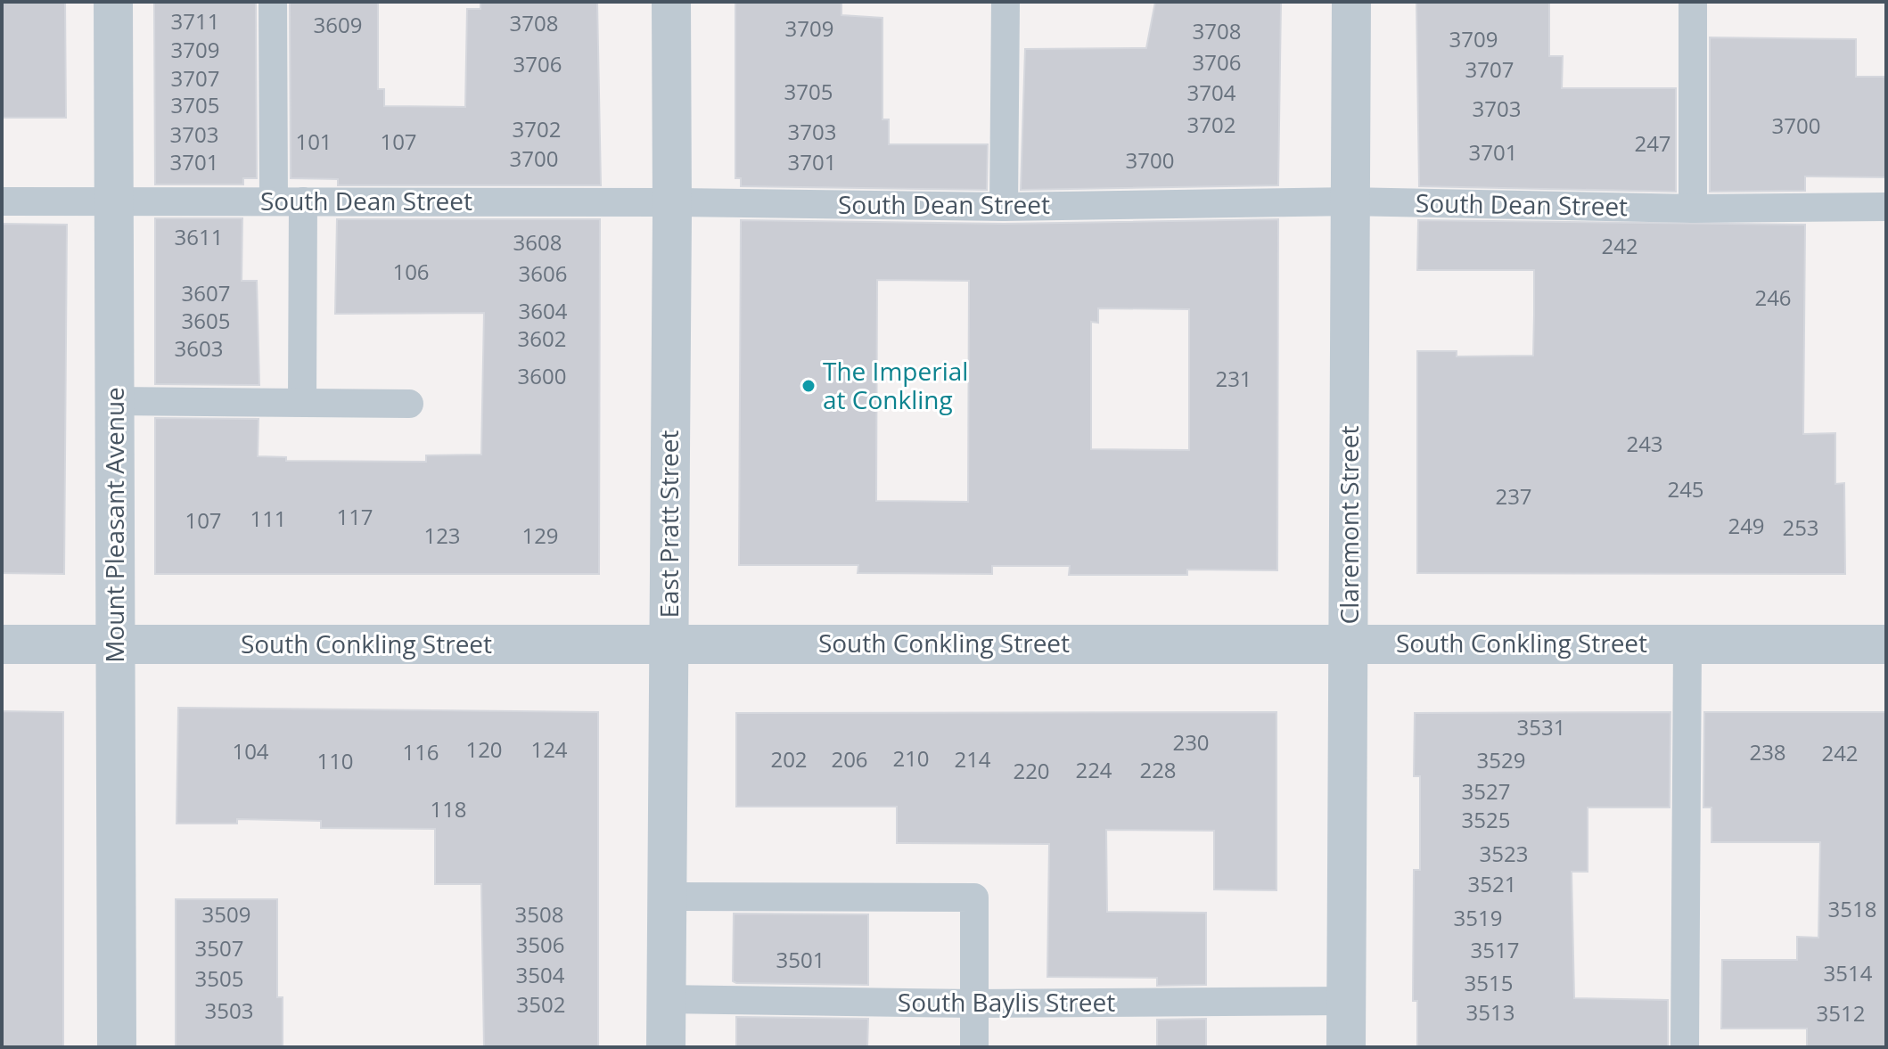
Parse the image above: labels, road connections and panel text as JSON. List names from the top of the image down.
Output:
{
  "streets": {
    "street": [
      "East Pratt Street",
      "Mount Pleasant Avenue",
      "Claremont Street",
      "South Conkling Street"
    ],
    "lane": ["South Dean Street", "South Baylis Street"]
  },
  "crossings": [
    ["South Dean Street", "East Pratt Street"],
    ["South Dean Street", "Mount Pleasant Avenue"],
    ["South Dean Street", "Claremont Street"],
    ["East Pratt Street", "South Conkling Street"],
    ["East Pratt Street", "South Baylis Street"],
    ["Mount Pleasant Avenue", "South Conkling Street"],
    ["Claremont Street", "South Conkling Street"],
    ["Claremont Street", "South Baylis Street"]
  ],
  "places": ["The Imperial at Conkling"],
  "house_numbers": [
    "3711",
    "3708",
    "3609",
    "3709",
    "3708",
    "3709",
    "3709",
    "3706",
    "3706",
    "3707",
    "3707",
    "3705",
    "3704",
    "3705",
    "3703",
    "3702",
    "3700",
    "3702",
    "3703",
    "3703",
    "101",
    "107",
    "247",
    "3701",
    "3700",
    "3700",
    "3701",
    "3701",
    "3611",
    "3608",
    "242",
    "106",
    "3606",
    "3607",
    "246",
    "3604",
    "3605",
    "3602",
    "3603",
    "3600",
    "231",
    "243",
    "245",
    "237",
    "117",
    "111",
    "107",
    "249",
    "253",
    "123",
    "129",
    "3531",
    "230",
    "120",
    "124",
    "104",
    "116",
    "238",
    "242",
    "210",
    "202",
    "206",
    "214",
    "3529",
    "110",
    "224",
    "228",
    "220",
    "3527",
    "118",
    "3525",
    "3523",
    "3521",
    "3518",
    "3509",
    "3508",
    "3519",
    "3506",
    "3507",
    "3517",
    "3501",
    "3514",
    "3504",
    "3505",
    "3515",
    "3502",
    "3503",
    "3513",
    "3512"
  ]
}
